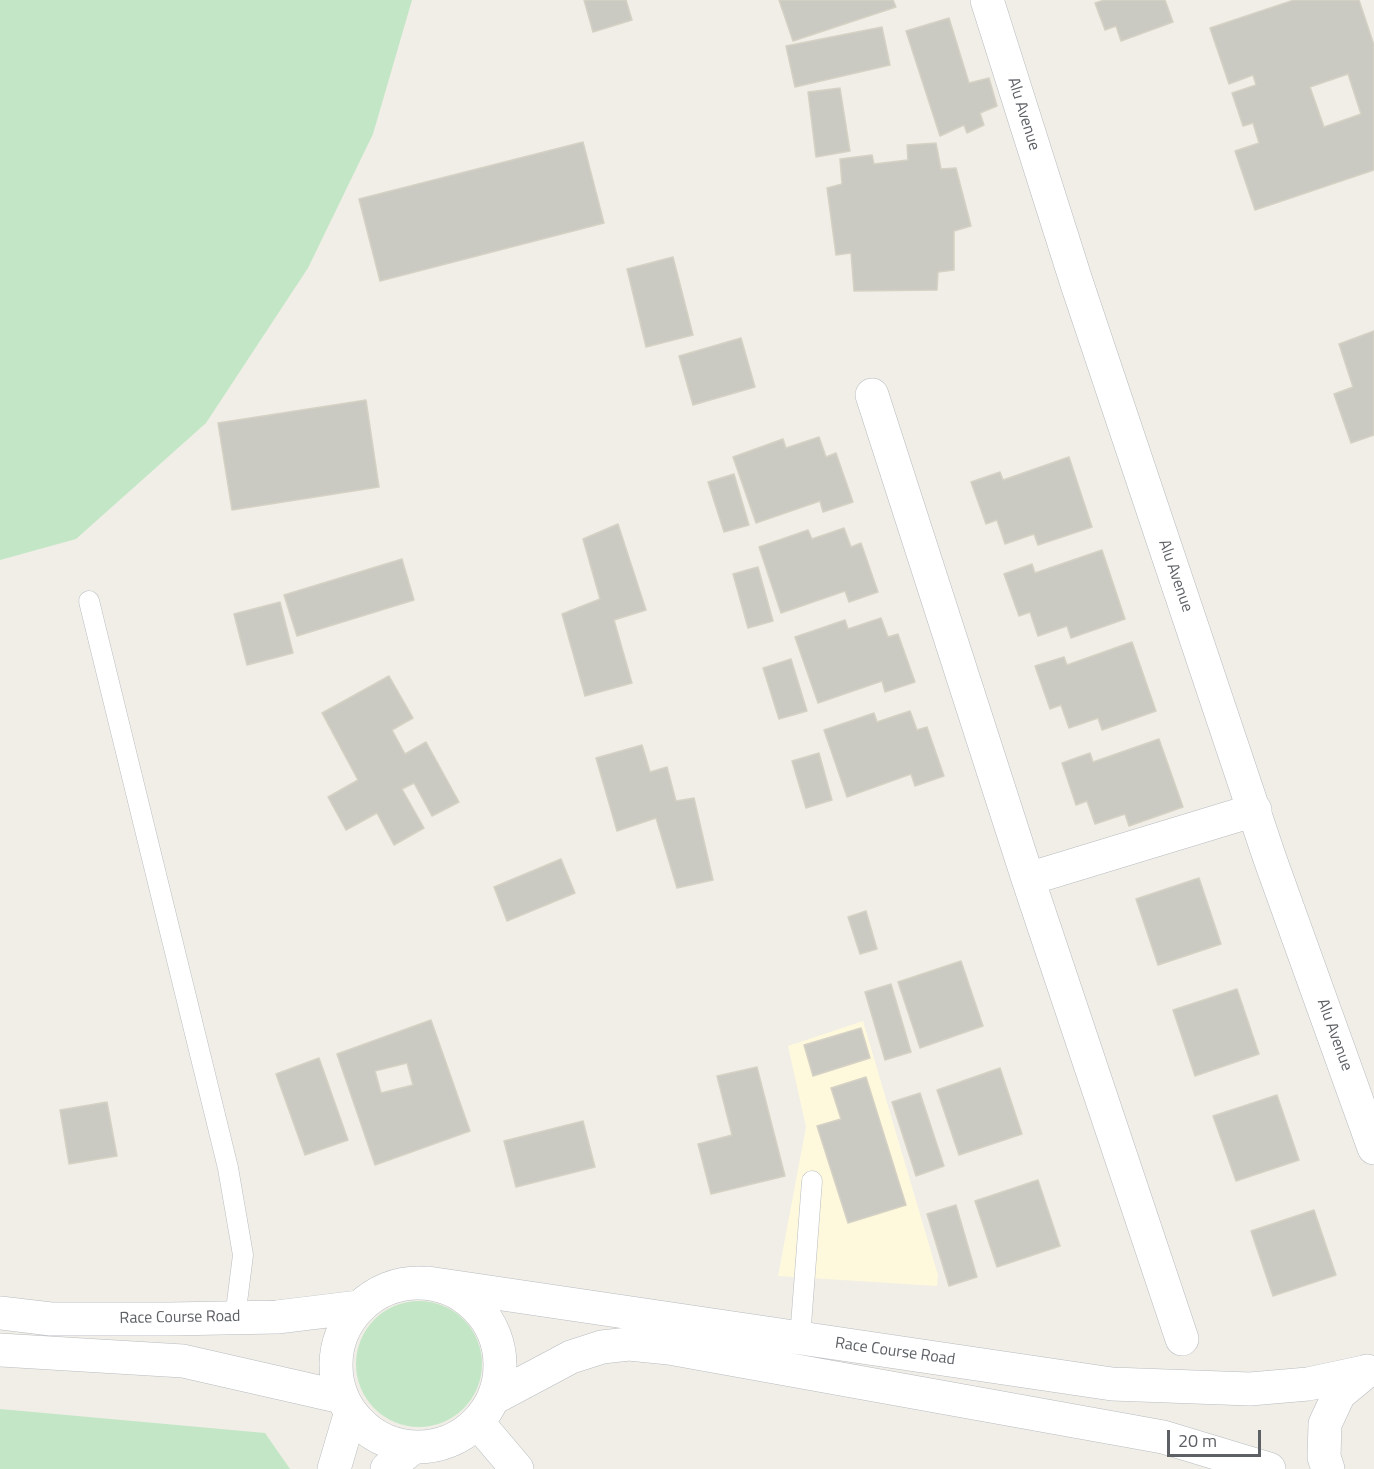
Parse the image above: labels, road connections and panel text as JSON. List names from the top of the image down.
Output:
{
  "streets": {
    "street": ["Alu Avenue", "Race Course Road"]
  },
  "scale_bar": "20 m"
}
